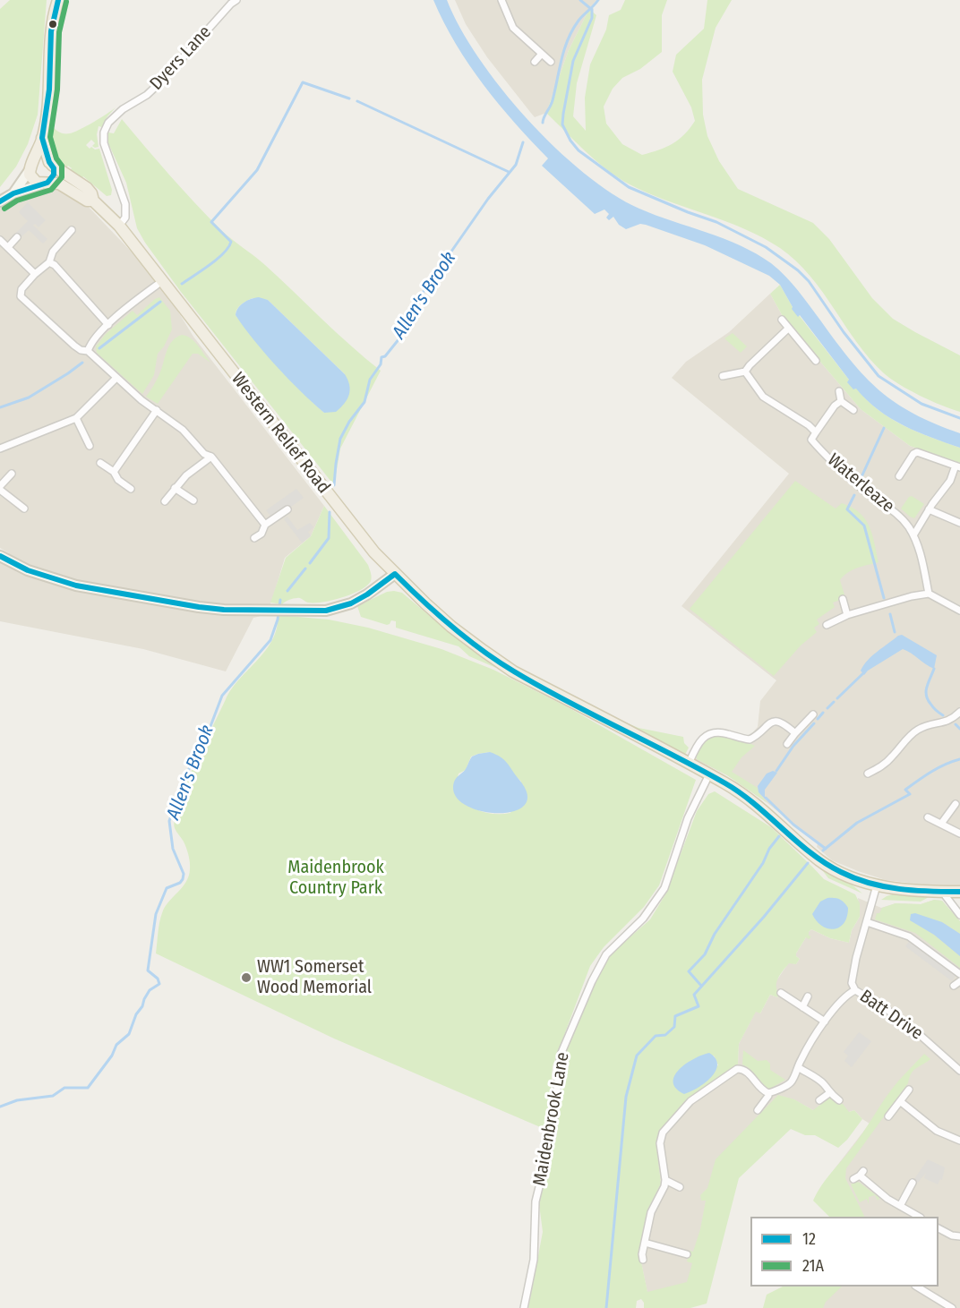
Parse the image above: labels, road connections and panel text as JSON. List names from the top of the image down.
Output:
{
  "streets": {
    "main road": ["Western Relief Road"],
    "street": [
      "Dyers Lane",
      "Waterleaze",
      "Batt Drive",
      "Maidenbrook Lane"
    ]
  },
  "crossings": [
    ["Dyers Lane", "Western Relief Road"],
    ["Western Relief Road", "Batt Drive"],
    ["Western Relief Road", "Maidenbrook Lane"]
  ],
  "water": ["Allen's Brook"],
  "parks": ["Maidenbrook Country Park"],
  "places": ["WW1 Somerset Wood Memorial"],
  "lines": ["transit line 12", "transit line 21A"],
  "legend": ["12", "21A"]
}
